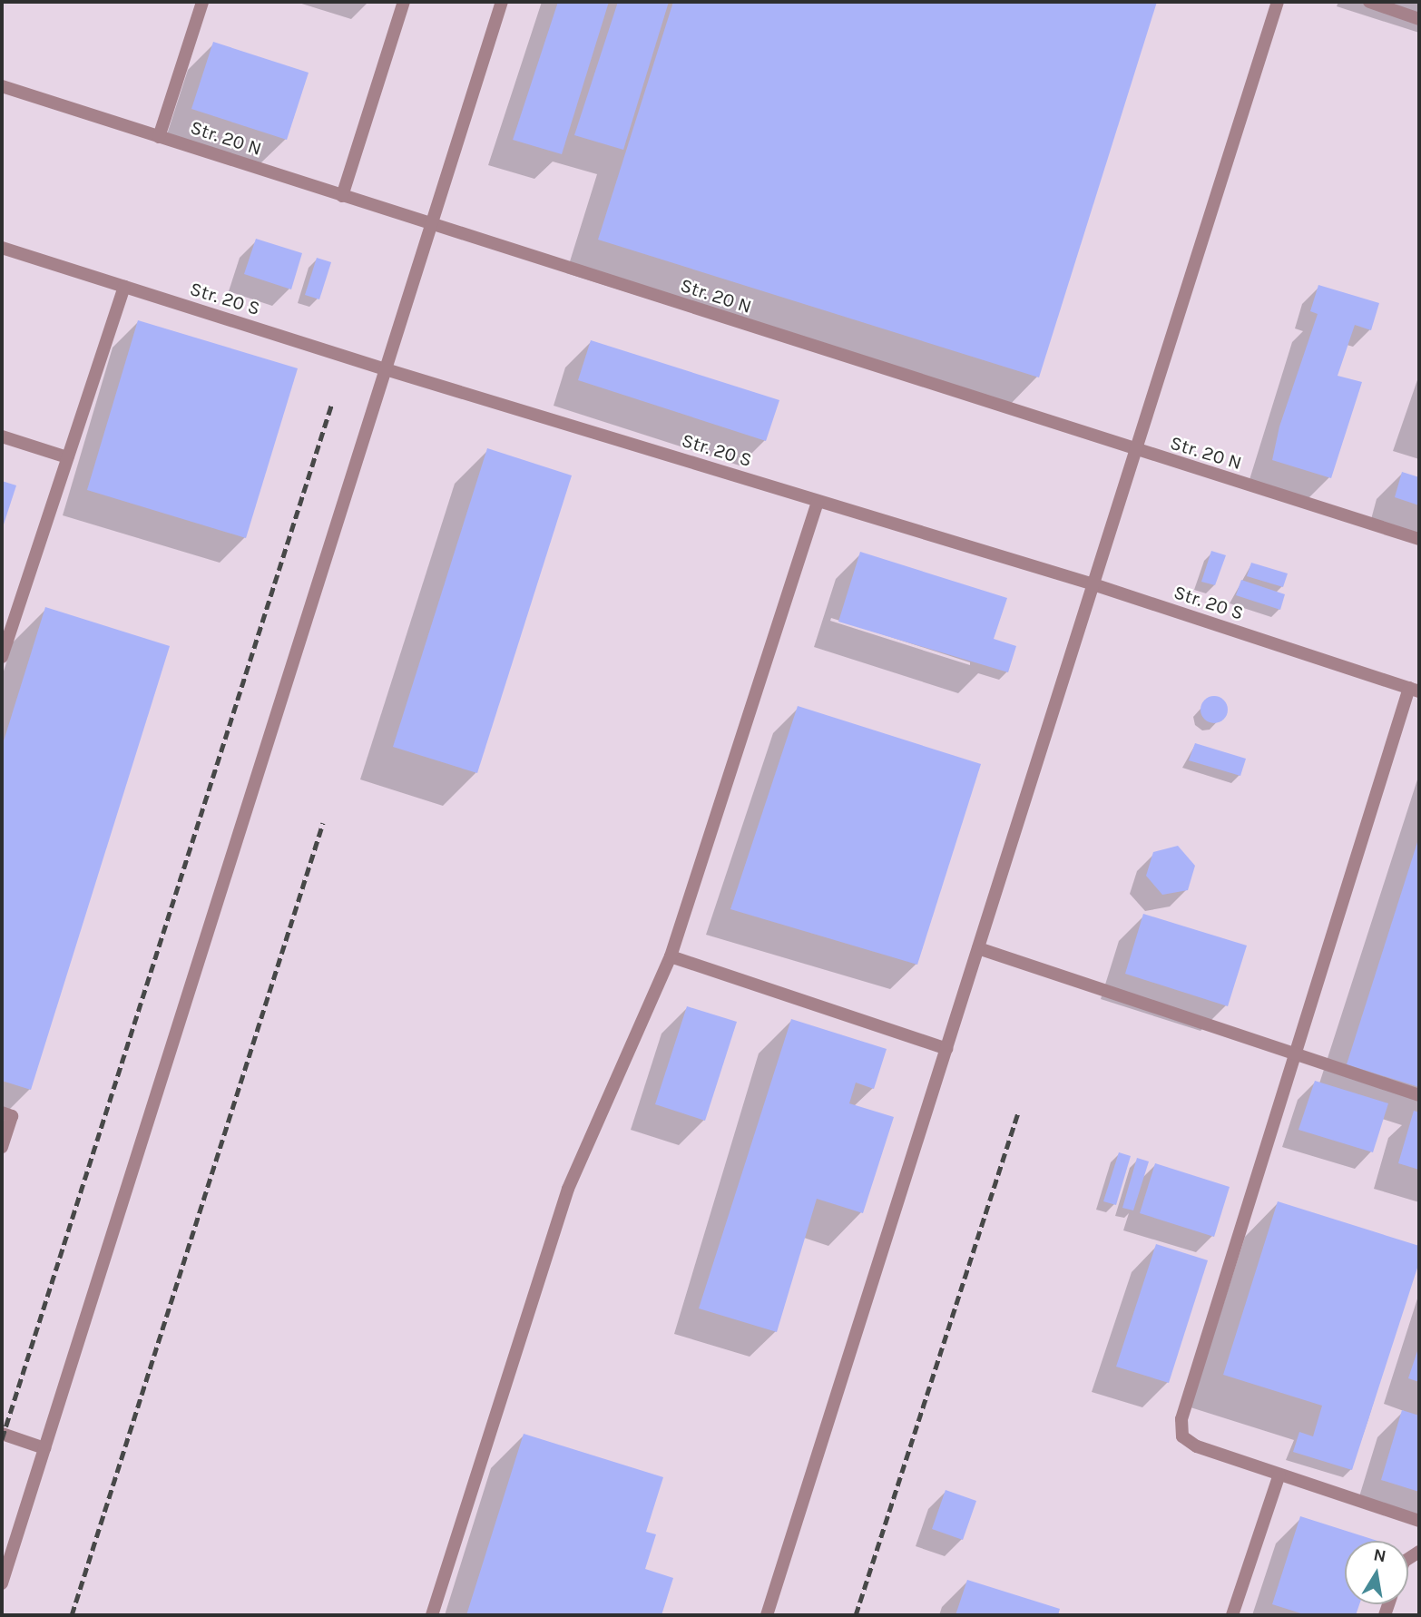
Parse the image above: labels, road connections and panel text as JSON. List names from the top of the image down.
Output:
{
  "streets": {
    "lane": ["Str. 20 N", "Str. 20 S"]
  },
  "north": "top"
}
